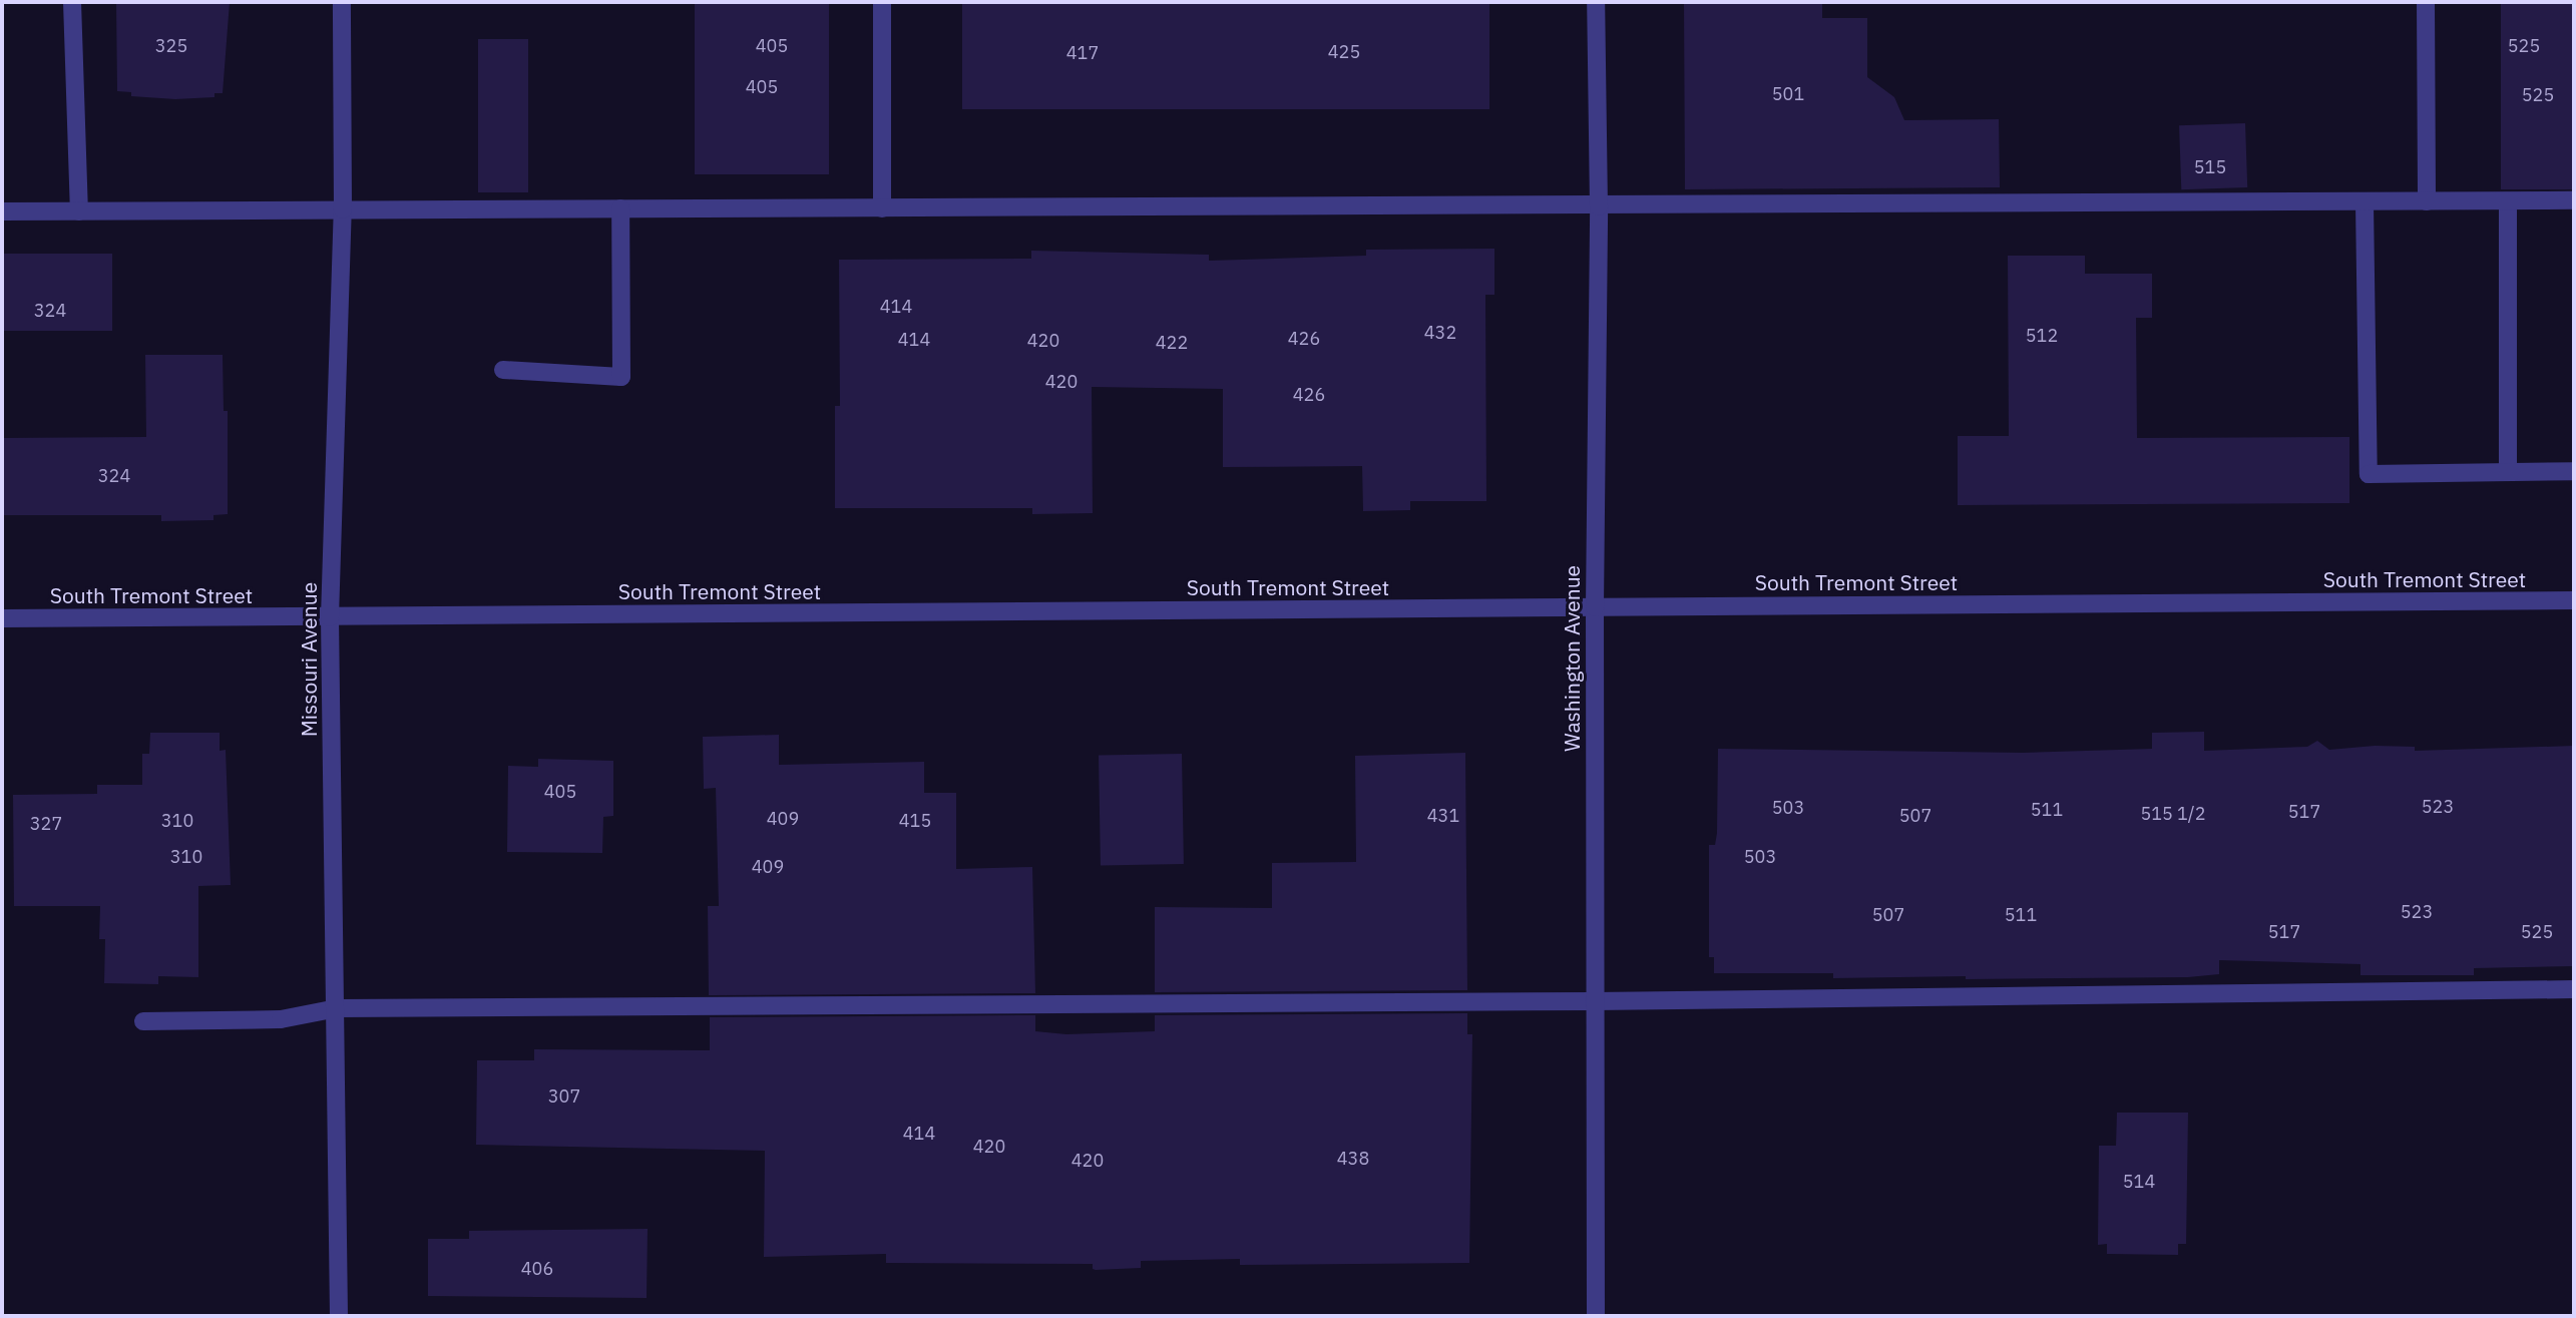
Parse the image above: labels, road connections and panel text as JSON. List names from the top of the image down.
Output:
{
  "streets": {
    "street": ["South Tremont Street", "Washington Avenue", "Missouri Avenue"]
  },
  "crossings": [
    ["South Tremont Street", "Washington Avenue"],
    ["South Tremont Street", "Missouri Avenue"]
  ],
  "house_numbers": [
    "325",
    "405",
    "525",
    "425",
    "417",
    "405",
    "501",
    "525",
    "515",
    "414",
    "324",
    "432",
    "512",
    "426",
    "414",
    "420",
    "422",
    "420",
    "426",
    "324",
    "405",
    "523",
    "503",
    "511",
    "517",
    "515 1/2",
    "431",
    "507",
    "409",
    "310",
    "415",
    "327",
    "310",
    "503",
    "409",
    "523",
    "507",
    "511",
    "517",
    "525",
    "307",
    "414",
    "420",
    "438",
    "420",
    "514",
    "406"
  ]
}
